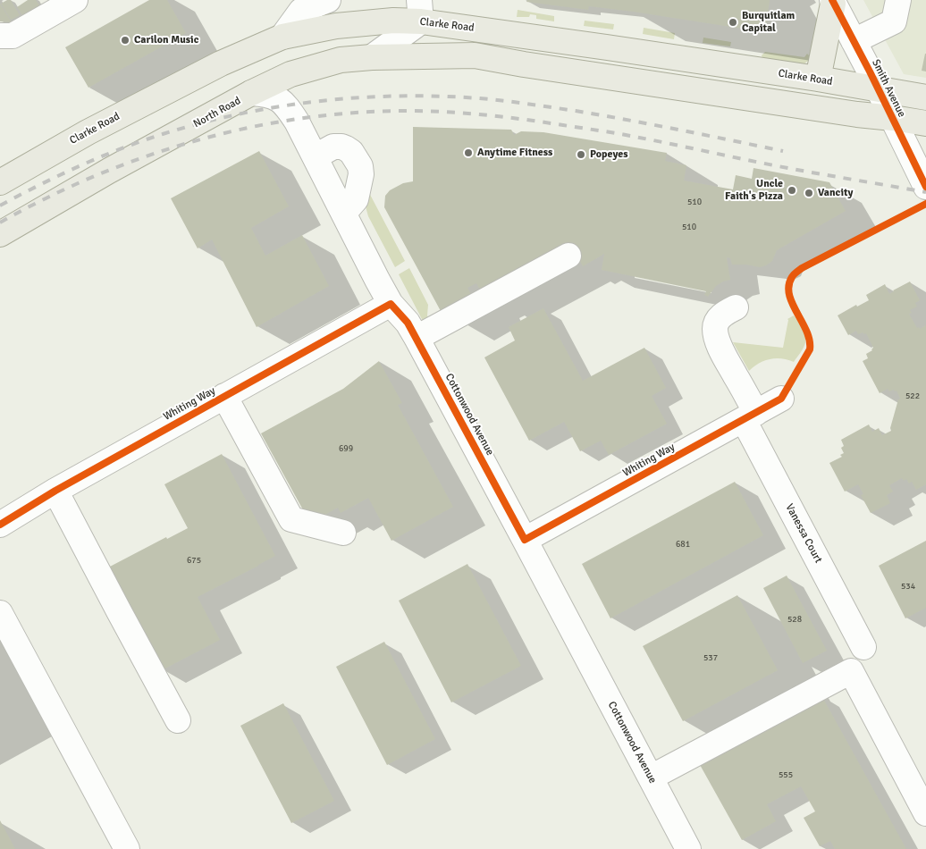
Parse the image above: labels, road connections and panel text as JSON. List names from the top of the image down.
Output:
{
  "streets": {
    "main road": ["Clarke Road", "North Road"],
    "street": [
      "Smith Avenue",
      "Whiting Way",
      "Cottonwood Avenue",
      "Vanessa Court"
    ]
  },
  "crossings": [
    ["Clarke Road", "Smith Avenue"],
    ["North Road", "Cottonwood Avenue"],
    ["Whiting Way", "Cottonwood Avenue"],
    ["Whiting Way", "Vanessa Court"]
  ],
  "places": [
    "Burquitlam Capital",
    "Carilon Music",
    "Anytime Fitness",
    "Popeyes",
    "Uncle Faith's Pizza",
    "Vancity"
  ],
  "house_numbers": [
    "510",
    "510",
    "522",
    "699",
    "681",
    "675",
    "534",
    "528",
    "537",
    "555"
  ]
}
